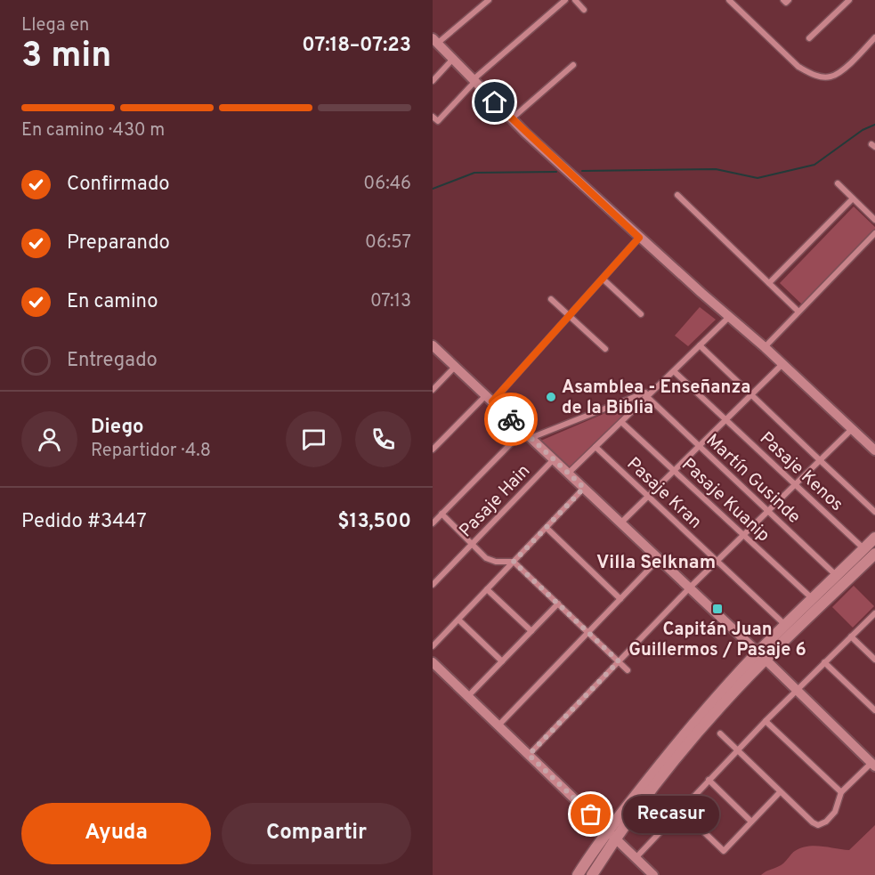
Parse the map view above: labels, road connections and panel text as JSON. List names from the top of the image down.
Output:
{
  "streets": {
    "street": [
      "Pasaje Kenos",
      "Martín Gusinde",
      "Pasaje Kran",
      "Pasaje Kuanip",
      "Pasaje Hain"
    ]
  },
  "districts": ["Villa Selknam"],
  "places": {
    "other": ["Asamblea - Enseñanza de la Biblia", "Recasur"],
    "transit": ["Capitán Juan Guillermos / Pasaje 6"]
  },
  "page": {
    "heading": ["3 min", "Llega en", "07:18–07:23"],
    "panel": [
      "Diego",
      "Repartidor · 4.8",
      "Pedido #3447",
      "$13,500"
    ],
    "bar": "En camino · 430 m",
    "list": [
      ["Confirmado", "06:46"],
      ["Preparando", "06:57"],
      ["En camino", "07:13"],
      "Entregado"
    ],
    "buttons": ["Ayuda", "Compartir"],
    "bubble": "Recasur"
  }
}
